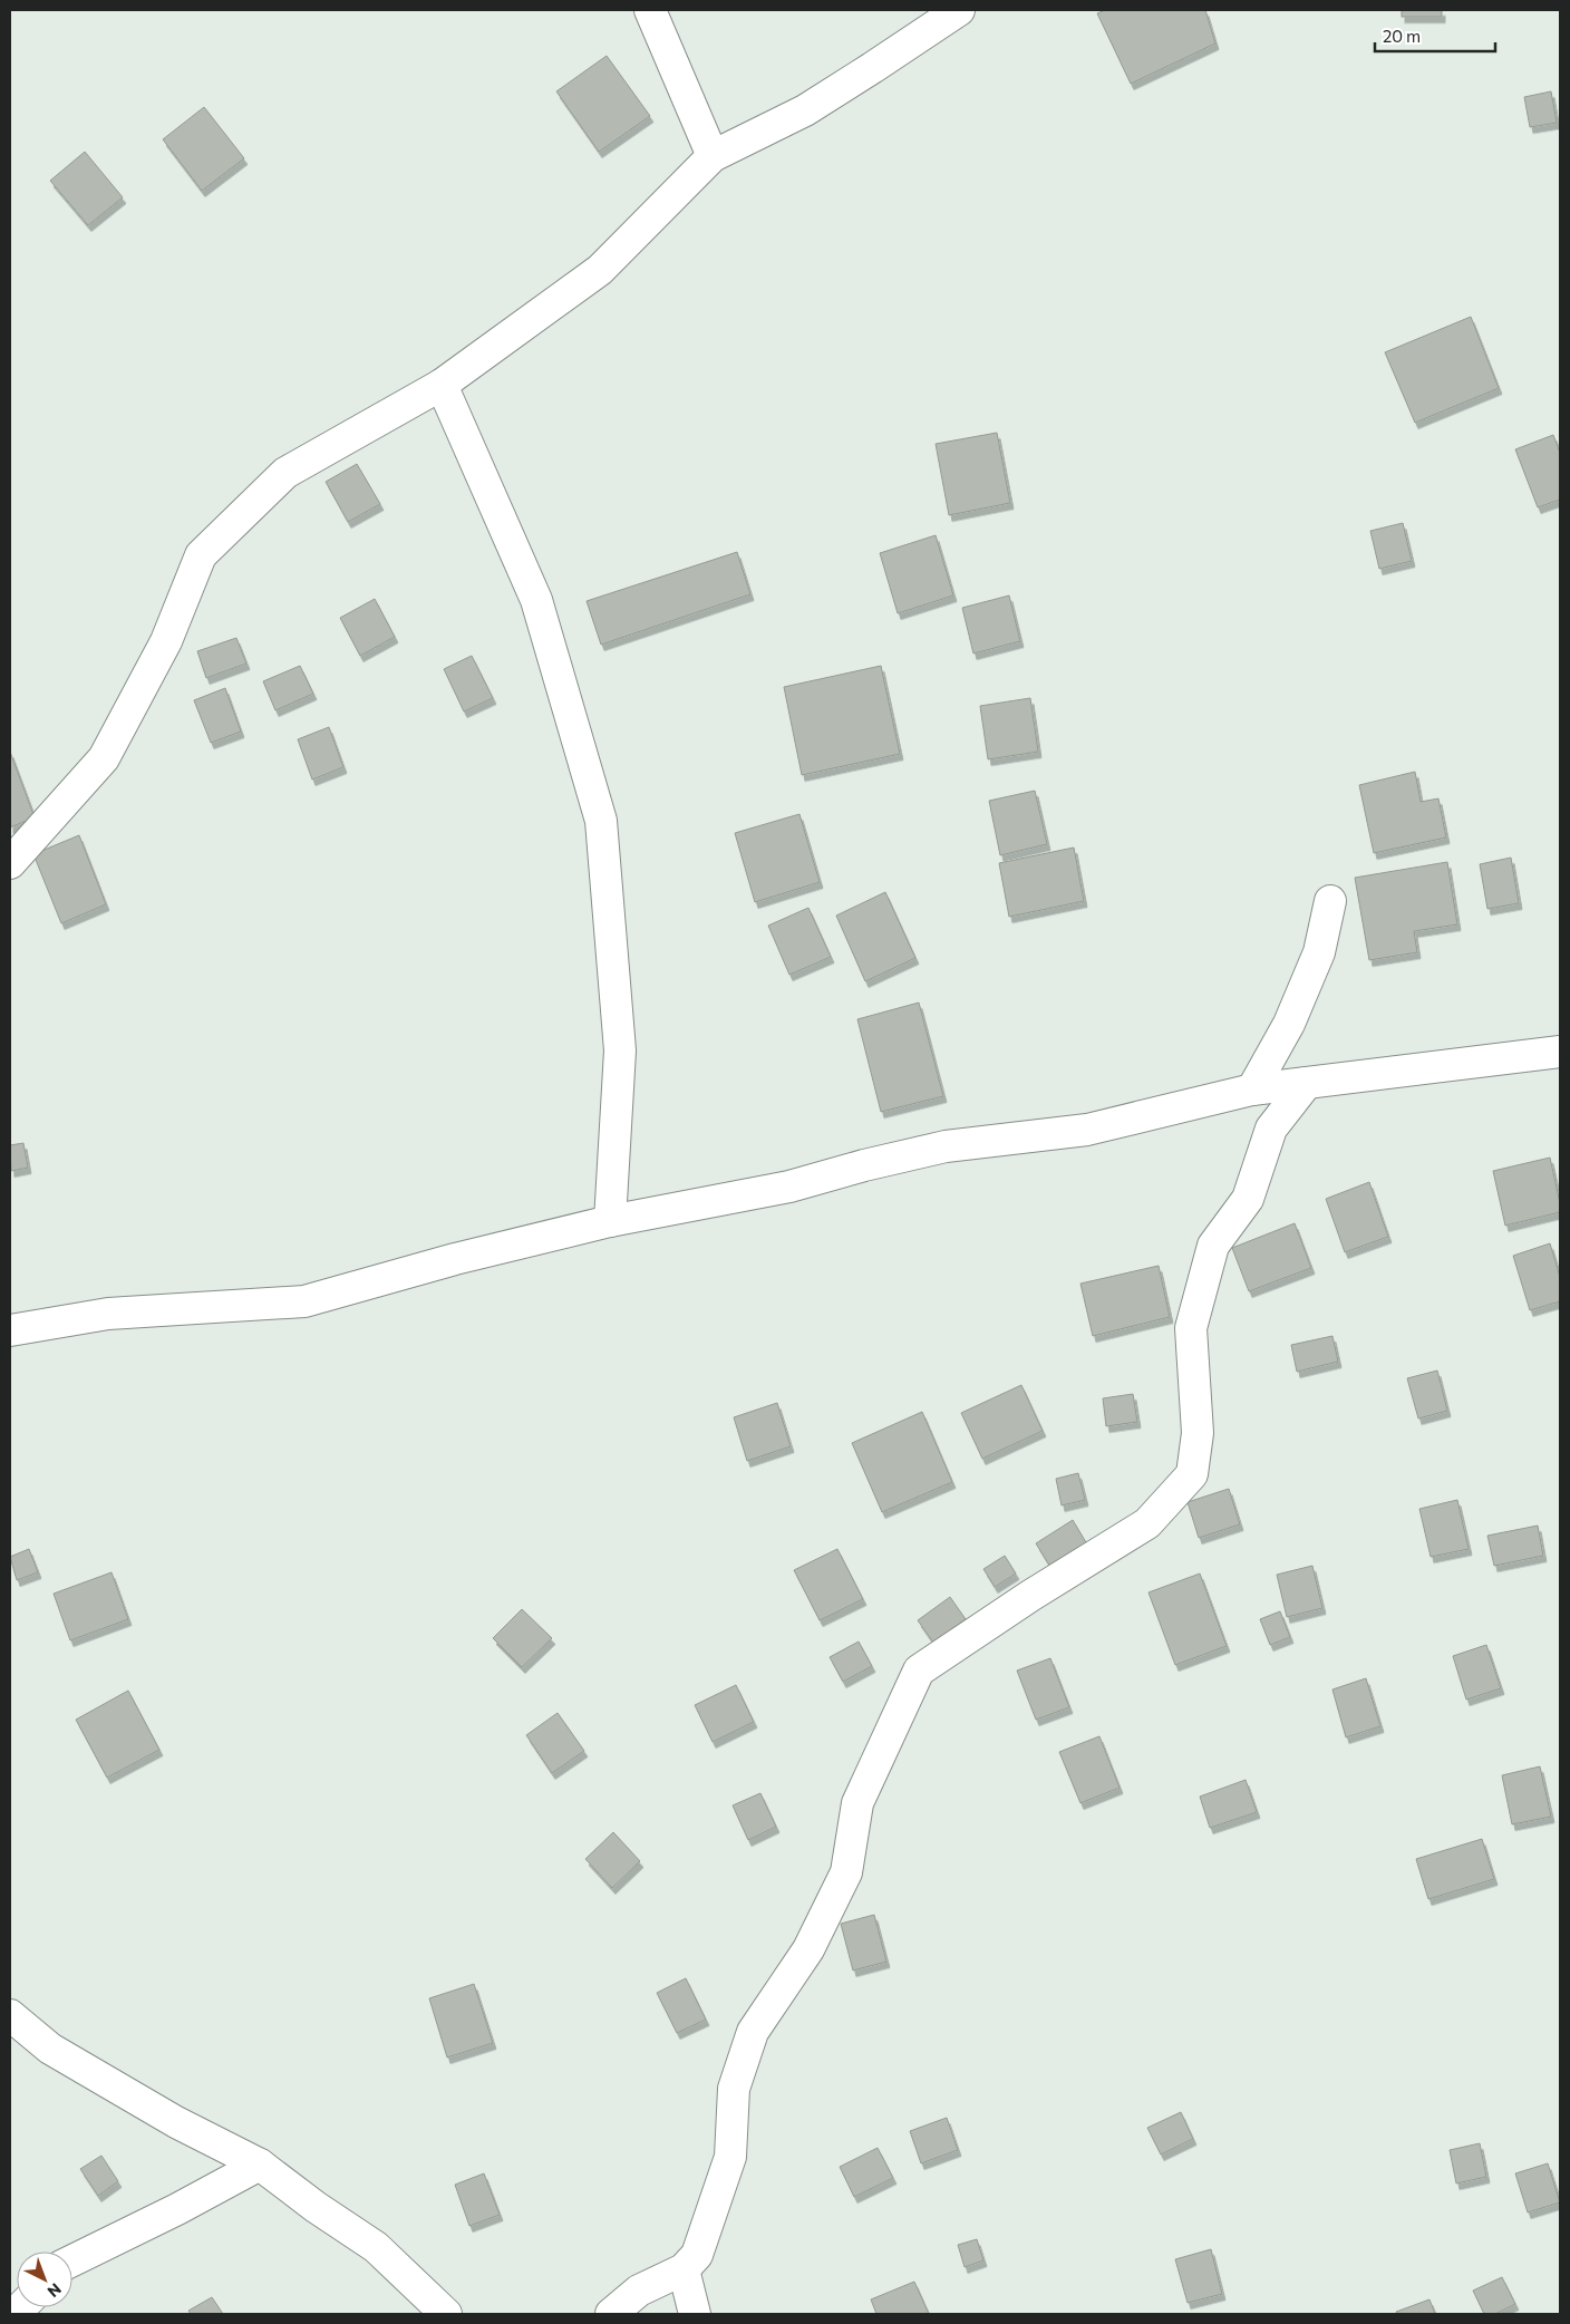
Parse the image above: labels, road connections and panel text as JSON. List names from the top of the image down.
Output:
{
  "scale_bar": "20 m",
  "north": "bottom right"
}
